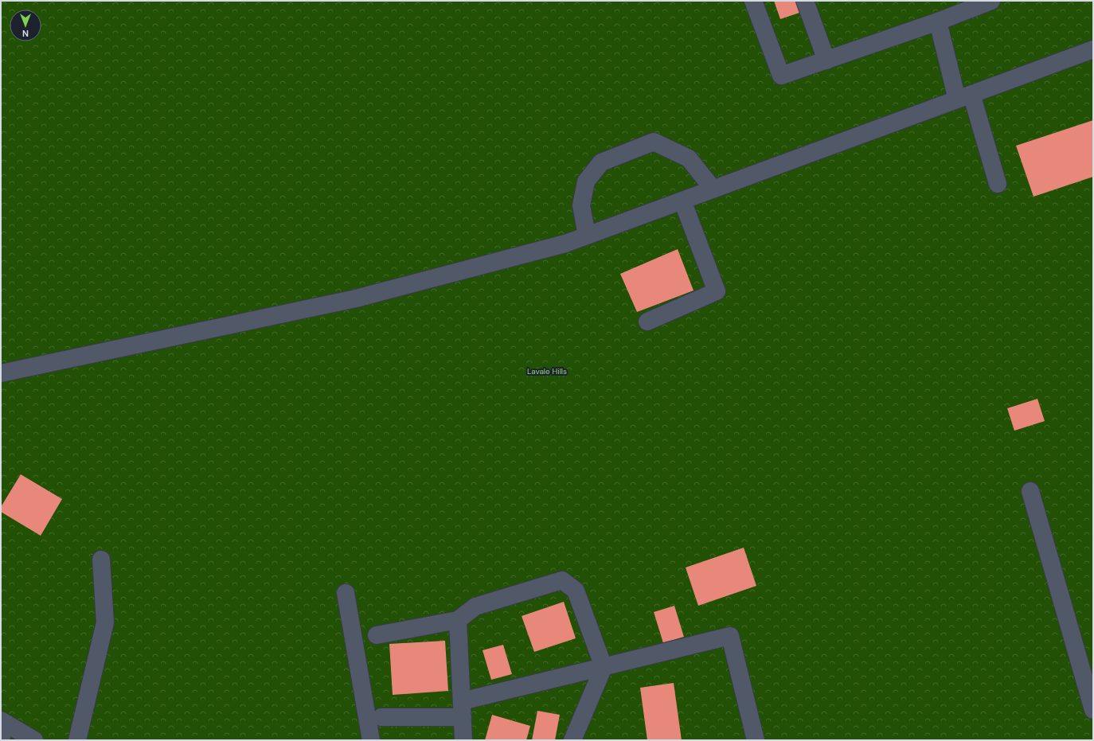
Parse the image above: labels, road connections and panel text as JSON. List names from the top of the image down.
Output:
{
  "parks": ["Lavale Hills"],
  "north": "bottom"
}
